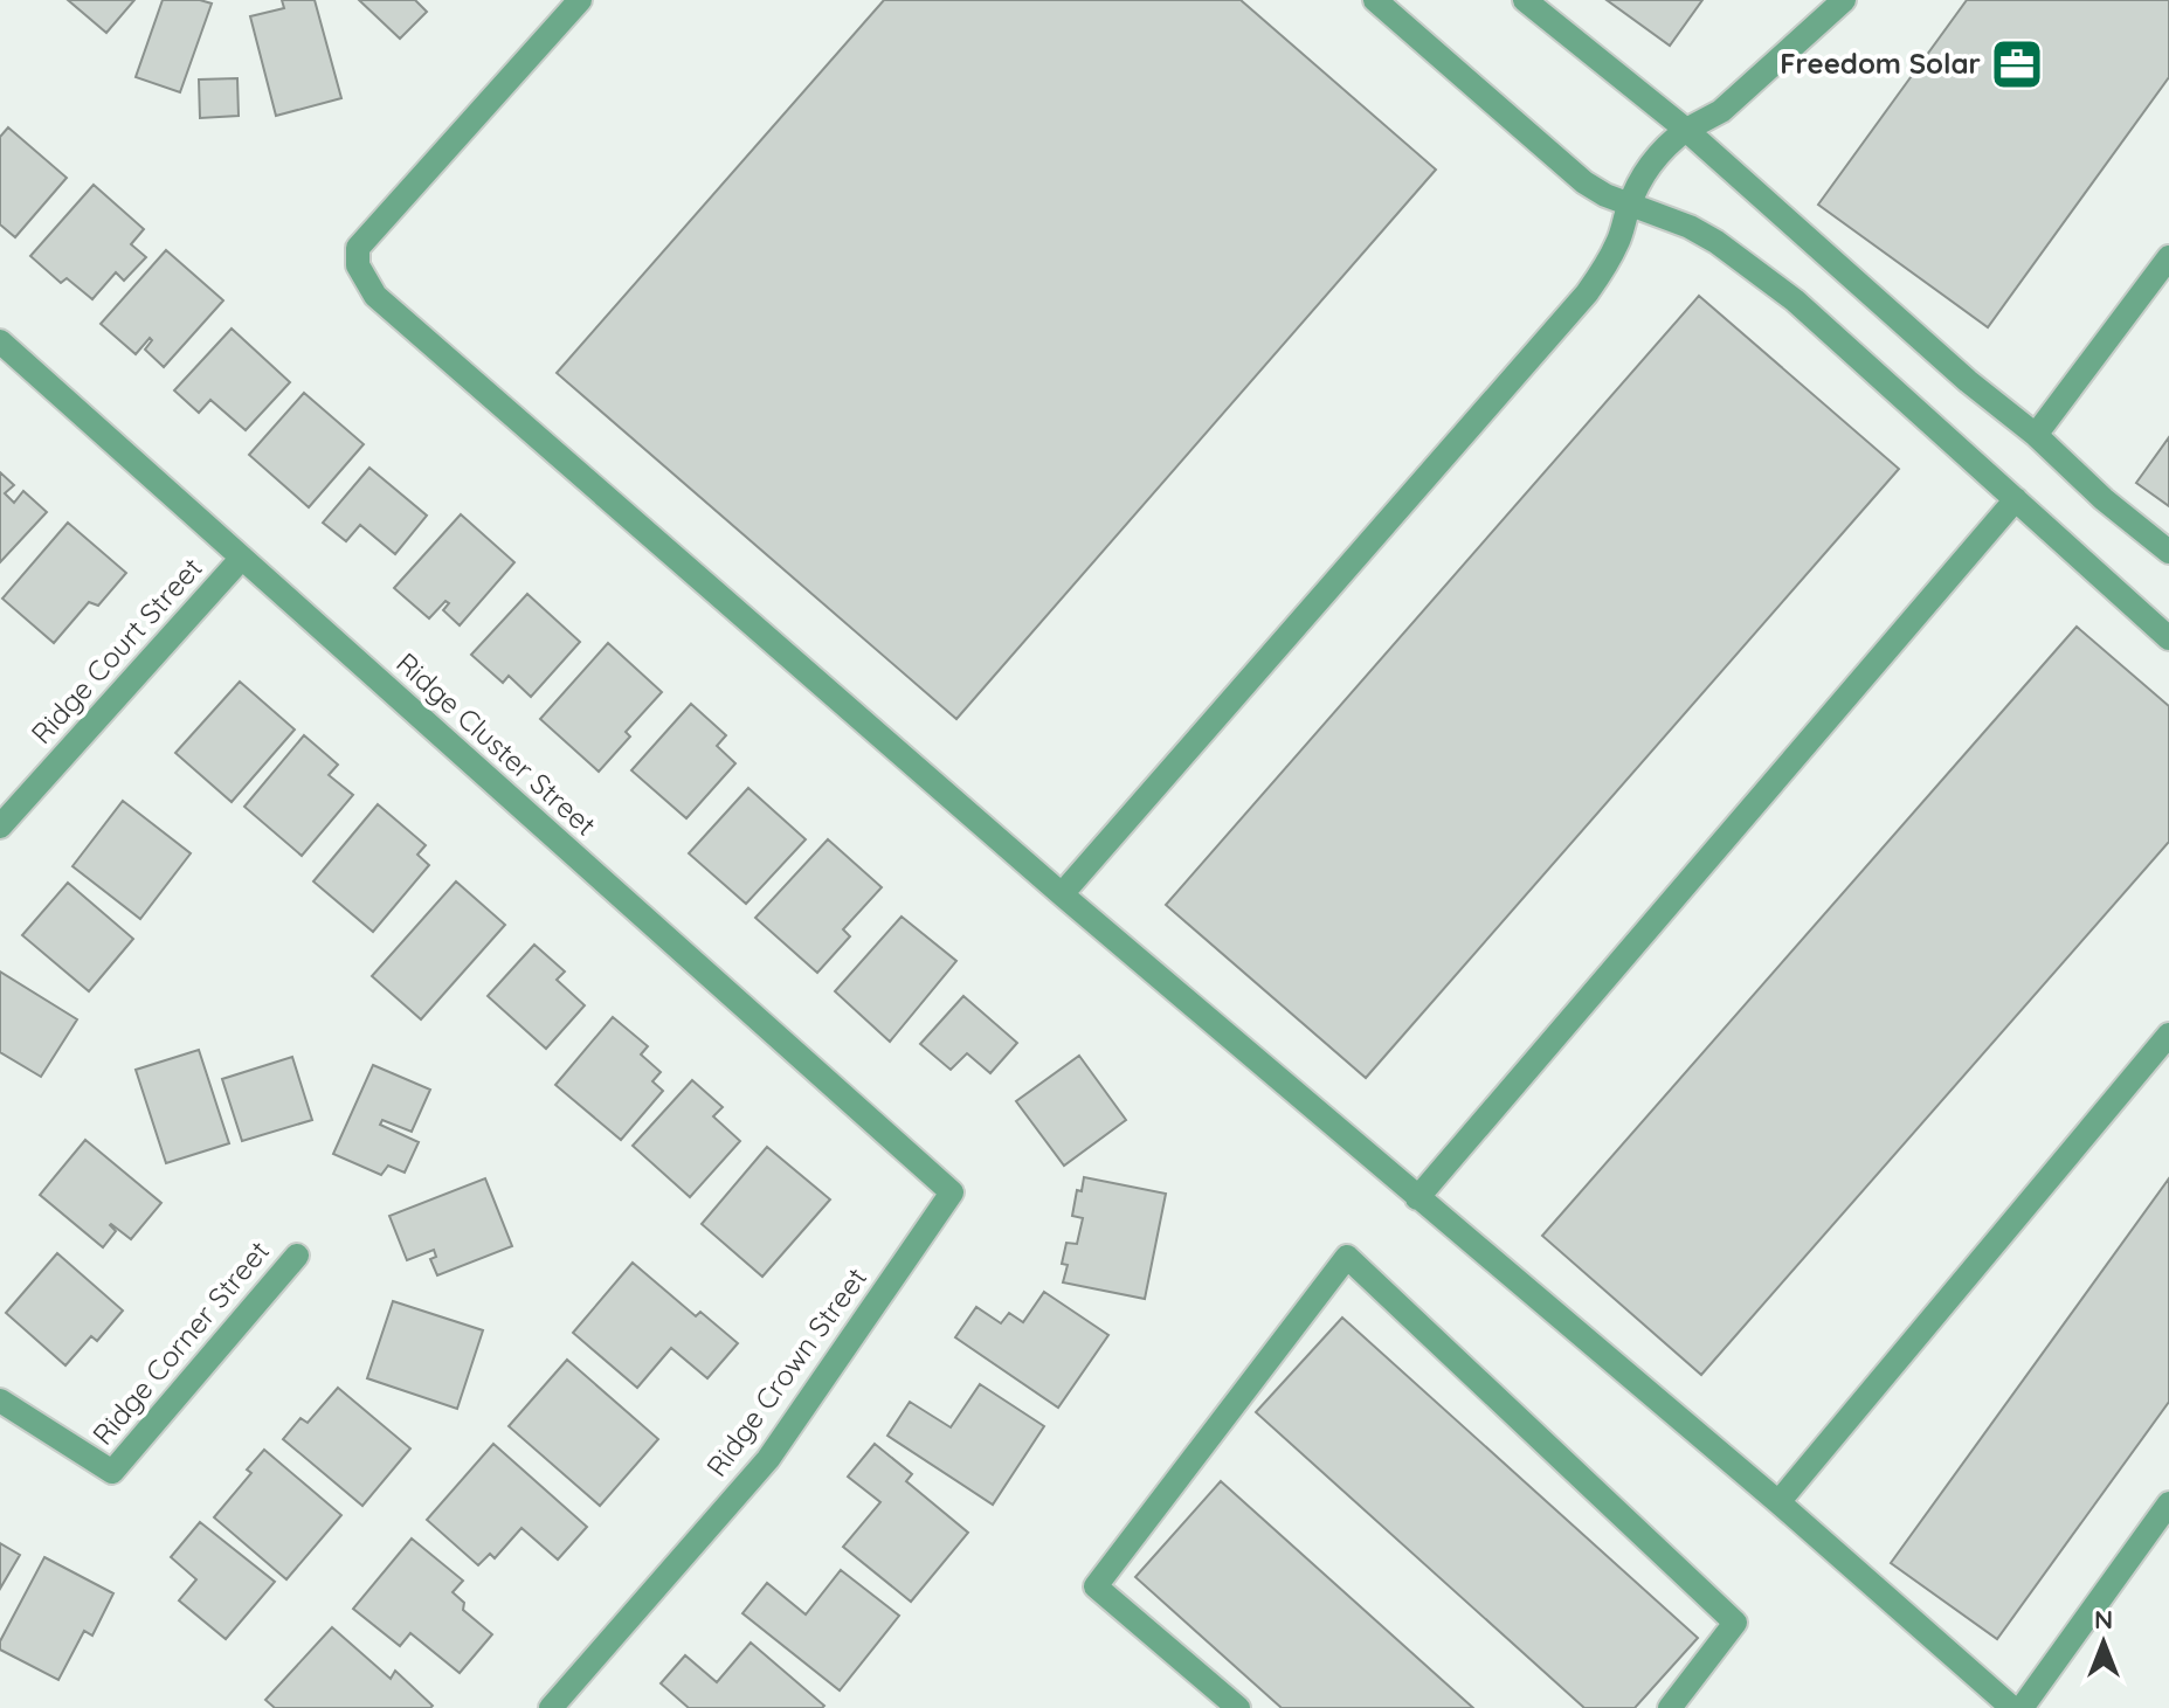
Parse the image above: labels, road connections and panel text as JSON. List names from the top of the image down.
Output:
{
  "streets": {
    "street": [
      "Ridge Court Street",
      "Ridge Cluster Street",
      "Ridge Corner Street",
      "Ridge Crown Street"
    ]
  },
  "crossings": [
    ["Ridge Court Street", "Ridge Cluster Street"],
    ["Ridge Cluster Street", "Ridge Crown Street"]
  ],
  "places": {
    "office": ["Freedom Solar"]
  },
  "north": "top"
}
